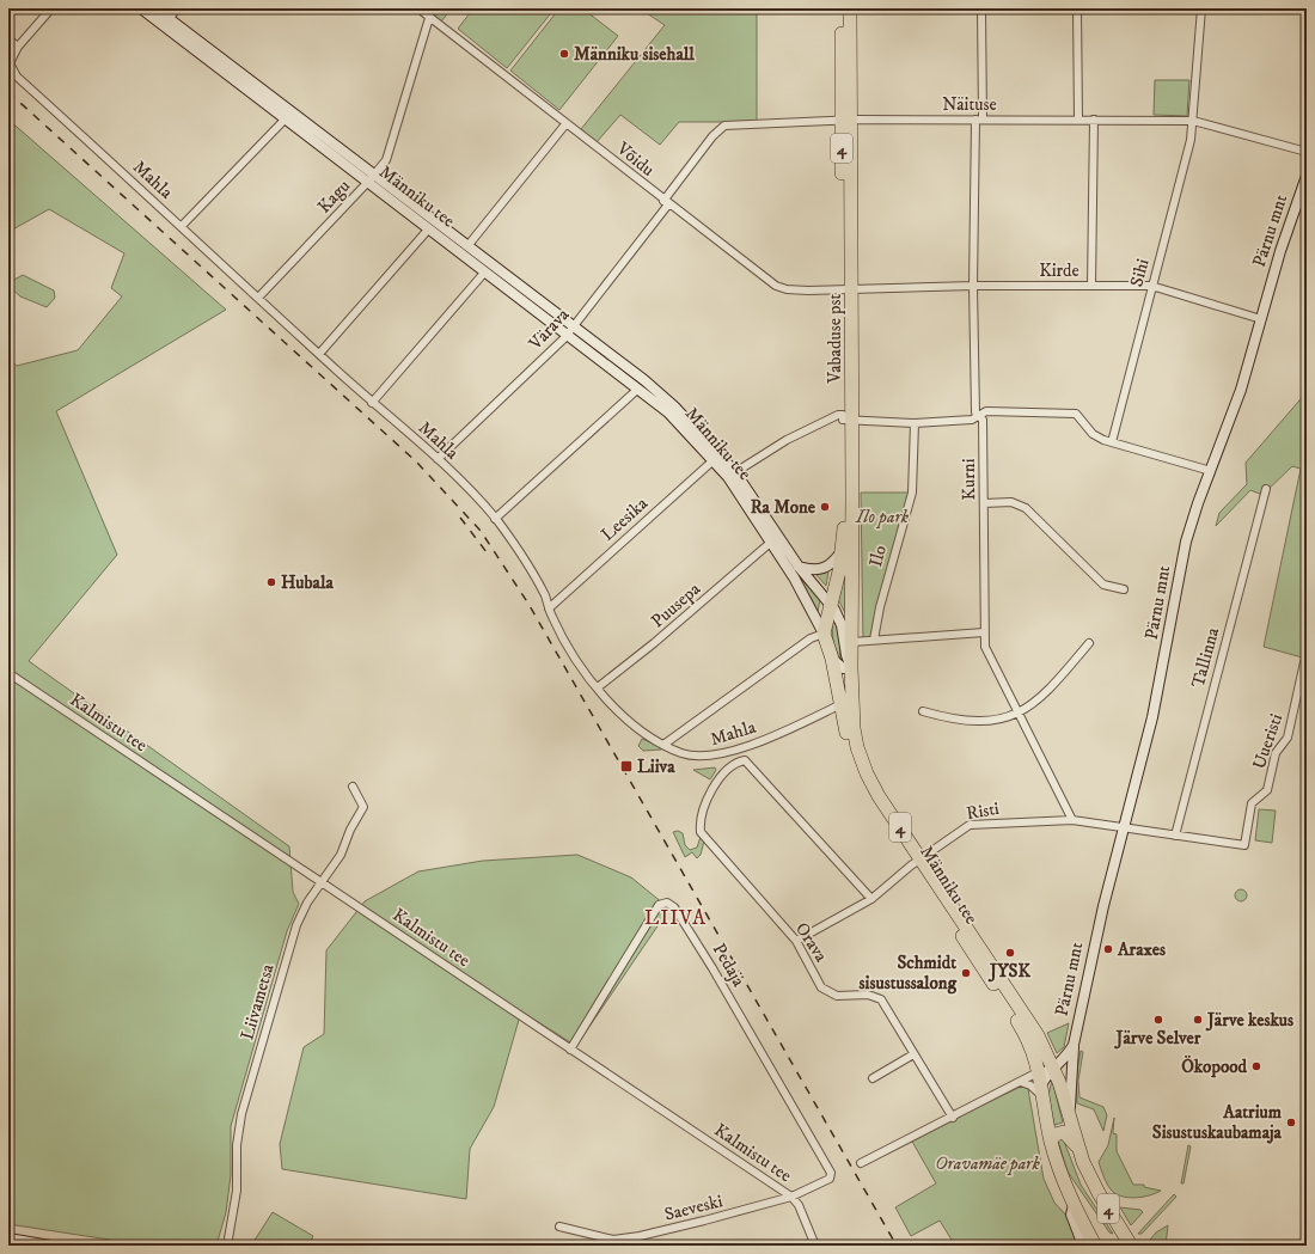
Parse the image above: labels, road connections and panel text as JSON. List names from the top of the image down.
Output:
{
  "streets": {
    "highway": [
      "4",
      "Männiku tee",
      "Pärnu mnt",
      "Vabaduse pst"
    ],
    "street": [
      "Näituse",
      "Võidu",
      "Mahla",
      "Kagu",
      "Kirde",
      "Sihi",
      "Värava",
      "Kurni",
      "Leesika",
      "Ilo",
      "Puusepa",
      "Tallinna",
      "Kalmistu tee",
      "Uueristi",
      "Risti",
      "Orava",
      "Pedaja",
      "Liivametsa",
      "Saeveski"
    ]
  },
  "crossings": [
    ["Näituse", "Võidu"],
    ["Näituse", "Sihi"],
    ["Näituse", "Värava"],
    ["Näituse", "Vabaduse pst"],
    ["Näituse", "Kurni"],
    ["4", "Männiku tee"],
    ["4", "Pärnu mnt"],
    ["Võidu", "Kagu"],
    ["Võidu", "Kirde"],
    ["Võidu", "Värava"],
    ["Võidu", "Vabaduse pst"],
    ["Mahla", "Kagu"],
    ["Mahla", "Männiku tee"],
    ["Mahla", "Värava"],
    ["Mahla", "Leesika"],
    ["Mahla", "Puusepa"],
    ["Kagu", "Männiku tee"],
    ["Männiku tee", "Pärnu mnt"],
    ["Männiku tee", "Värava"],
    ["Männiku tee", "Vabaduse pst"],
    ["Männiku tee", "Leesika"],
    ["Männiku tee", "Puusepa"],
    ["Männiku tee", "Risti"],
    ["Pärnu mnt", "Kirde"],
    ["Pärnu mnt", "Uueristi"],
    ["Pärnu mnt", "Risti"],
    ["Kirde", "Sihi"],
    ["Kirde", "Vabaduse pst"],
    ["Kirde", "Kurni"],
    ["Kurni", "Risti"],
    ["Tallinna", "Uueristi"],
    ["Kalmistu tee", "Pedaja"],
    ["Kalmistu tee", "Liivametsa"],
    ["Kalmistu tee", "Saeveski"],
    ["Uueristi", "Risti"],
    ["Risti", "Orava"],
    ["Pedaja", "Saeveski"]
  ],
  "districts": ["LIIVA"],
  "parks": ["Ilo park", "Oravamäe park"],
  "places": {
    "other": [
      "Männiku sisehall",
      "Ra Mone",
      "Hubala",
      "Araxes",
      "JYSK",
      "Schmidt sisustussalong",
      "Järve Selver",
      "Järve keskus",
      "Ökopood",
      "Aatrium Sisustuskaubamaja"
    ],
    "transit": ["Liiva"]
  }
}
